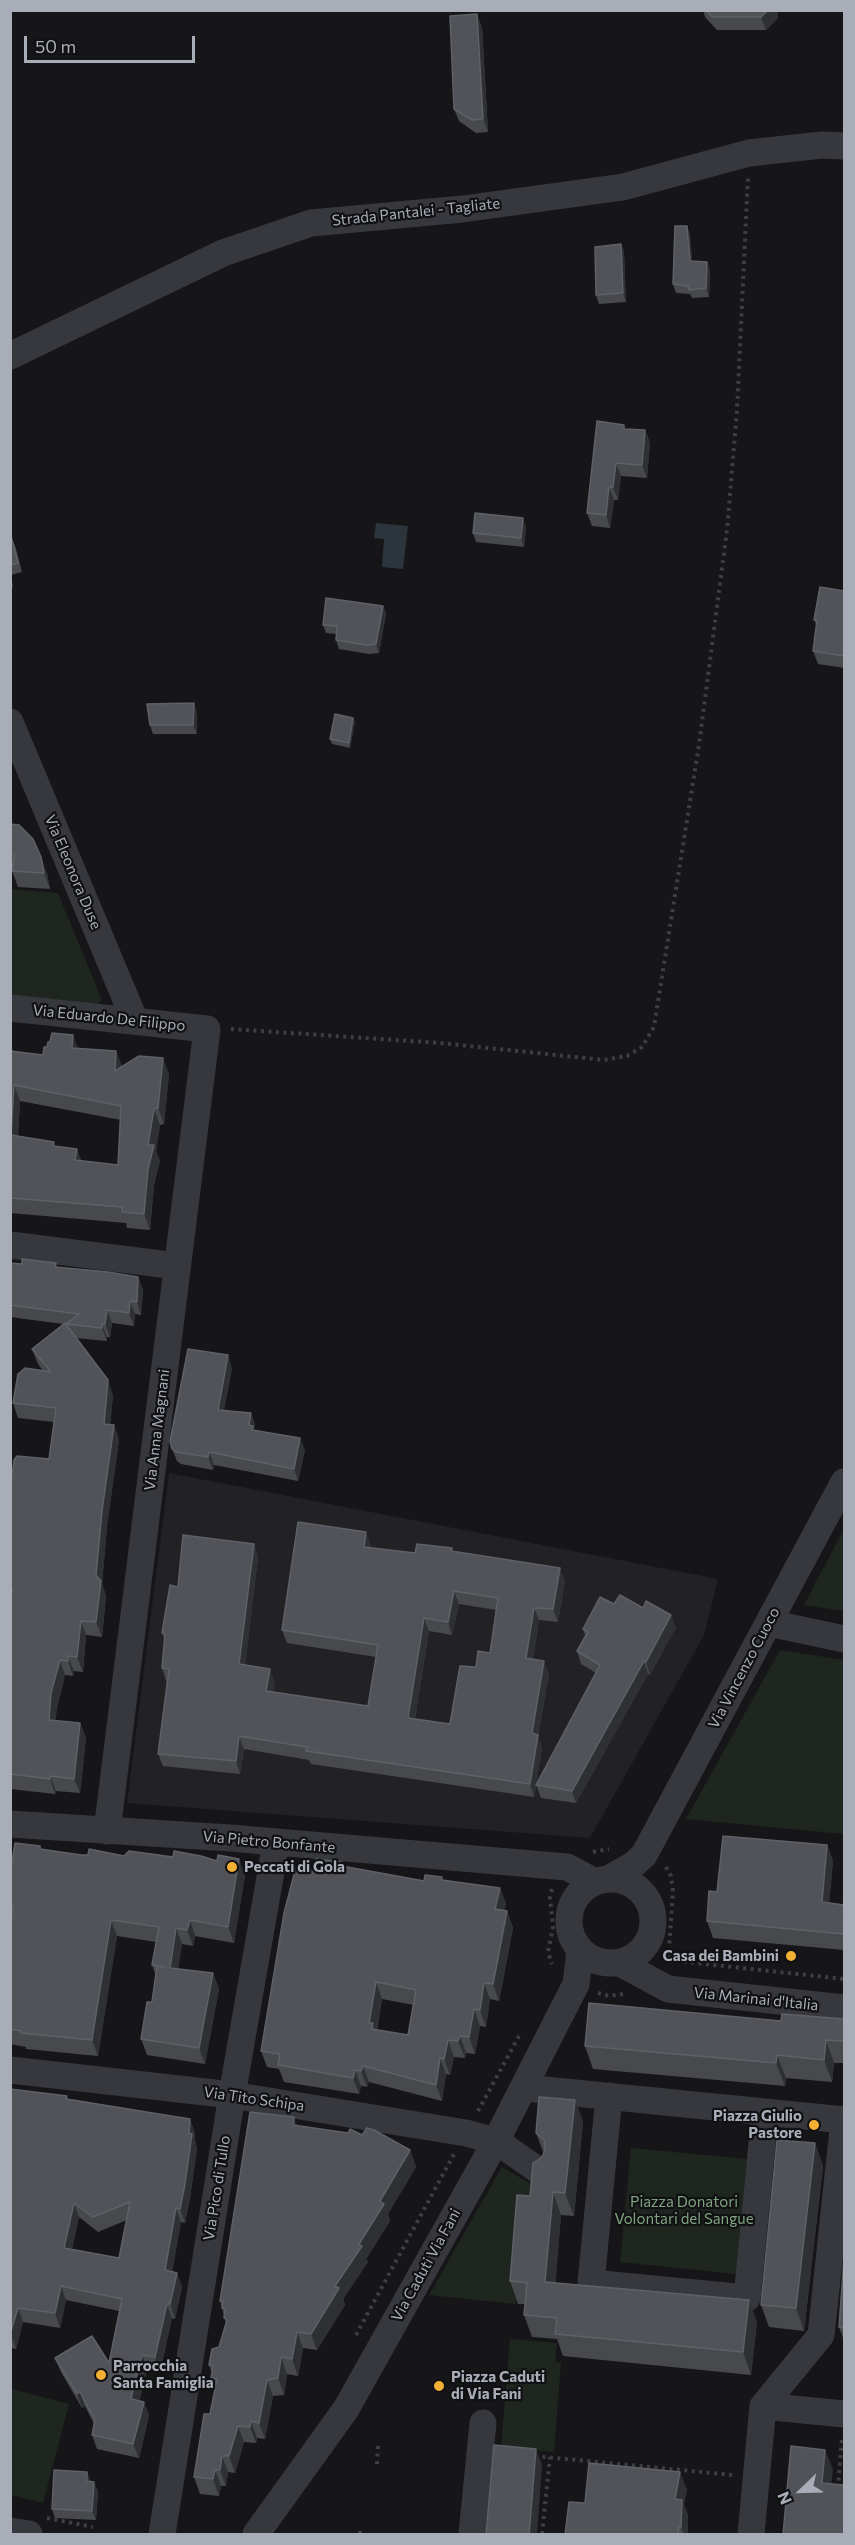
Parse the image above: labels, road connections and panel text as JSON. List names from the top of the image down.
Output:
{
  "streets": {
    "street": [
      "Strada Pantalei - Tagliate",
      "Via Eleonora Duse",
      "Via Eduardo De Filippo",
      "Via Anna Magnani",
      "Via Vincenzo Cuoco",
      "Via Pietro Bonfante",
      "Via Marinai d'Italia",
      "Via Tito Schipa",
      "Via Pico di Tullo",
      "Via Caduti Via Fani"
    ]
  },
  "crossings": [
    ["Via Eleonora Duse", "Via Eduardo De Filippo"],
    ["Via Eduardo De Filippo", "Via Anna Magnani"],
    ["Via Anna Magnani", "Via Pietro Bonfante"],
    ["Via Vincenzo Cuoco", "Via Pietro Bonfante"],
    ["Via Vincenzo Cuoco", "Via Marinai d'Italia"],
    ["Via Vincenzo Cuoco", "Via Caduti Via Fani"],
    ["Via Pietro Bonfante", "Via Marinai d'Italia"],
    ["Via Pietro Bonfante", "Via Pico di Tullo"],
    ["Via Pietro Bonfante", "Via Caduti Via Fani"],
    ["Via Marinai d'Italia", "Via Caduti Via Fani"],
    ["Via Tito Schipa", "Via Pico di Tullo"],
    ["Via Tito Schipa", "Via Caduti Via Fani"]
  ],
  "parks": ["Piazza Donatori Volontari del Sangue"],
  "places": [
    "Peccati di Gola",
    "Casa dei Bambini",
    "Piazza Giulio Pastore",
    "Parrocchia Santa Famiglia",
    "Piazza Caduti di Via Fani"
  ],
  "scale_bar": "50 m",
  "north": "bottom left"
}
